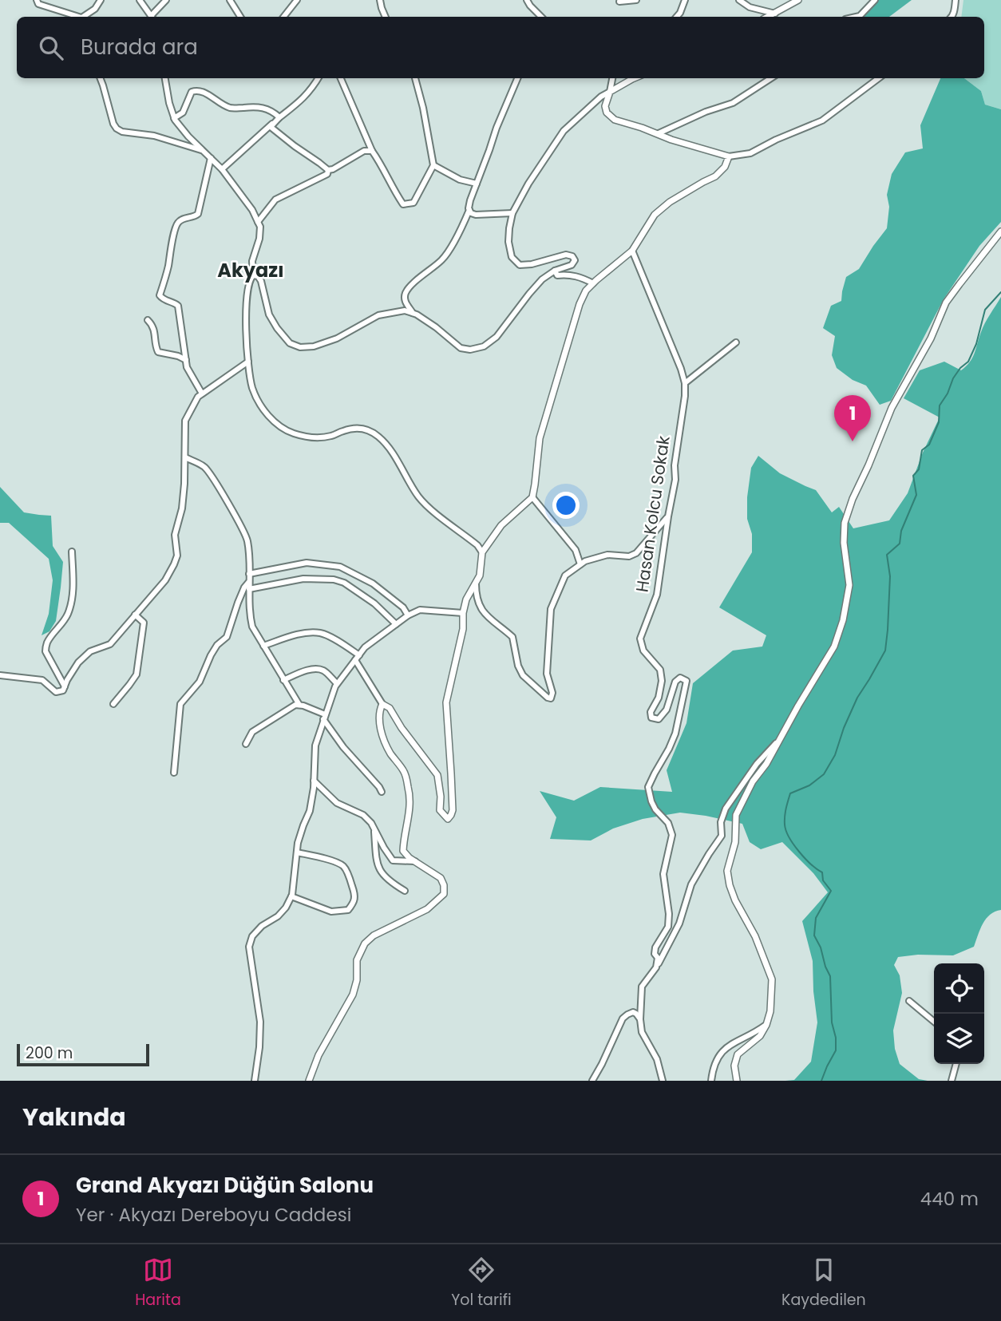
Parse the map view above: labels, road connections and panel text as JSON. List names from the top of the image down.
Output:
{
  "streets": {
    "street": ["Hasan Kolcu Sokak"]
  },
  "districts": ["Akyazı"],
  "scale_bar": "200 m",
  "page": {
    "search": "Burada ara",
    "pins": "1",
    "scale": "200 m",
    "heading": "Yakında",
    "list": [
      {
        "mark": "1",
        "name": "Grand Akyazı Düğün Salonu",
        "note": "Yer · Akyazı Dereboyu Caddesi",
        "value": "440 m"
      }
    ],
    "nav": ["Harita", "Yol tarifi", "Kaydedilen"]
  }
}
